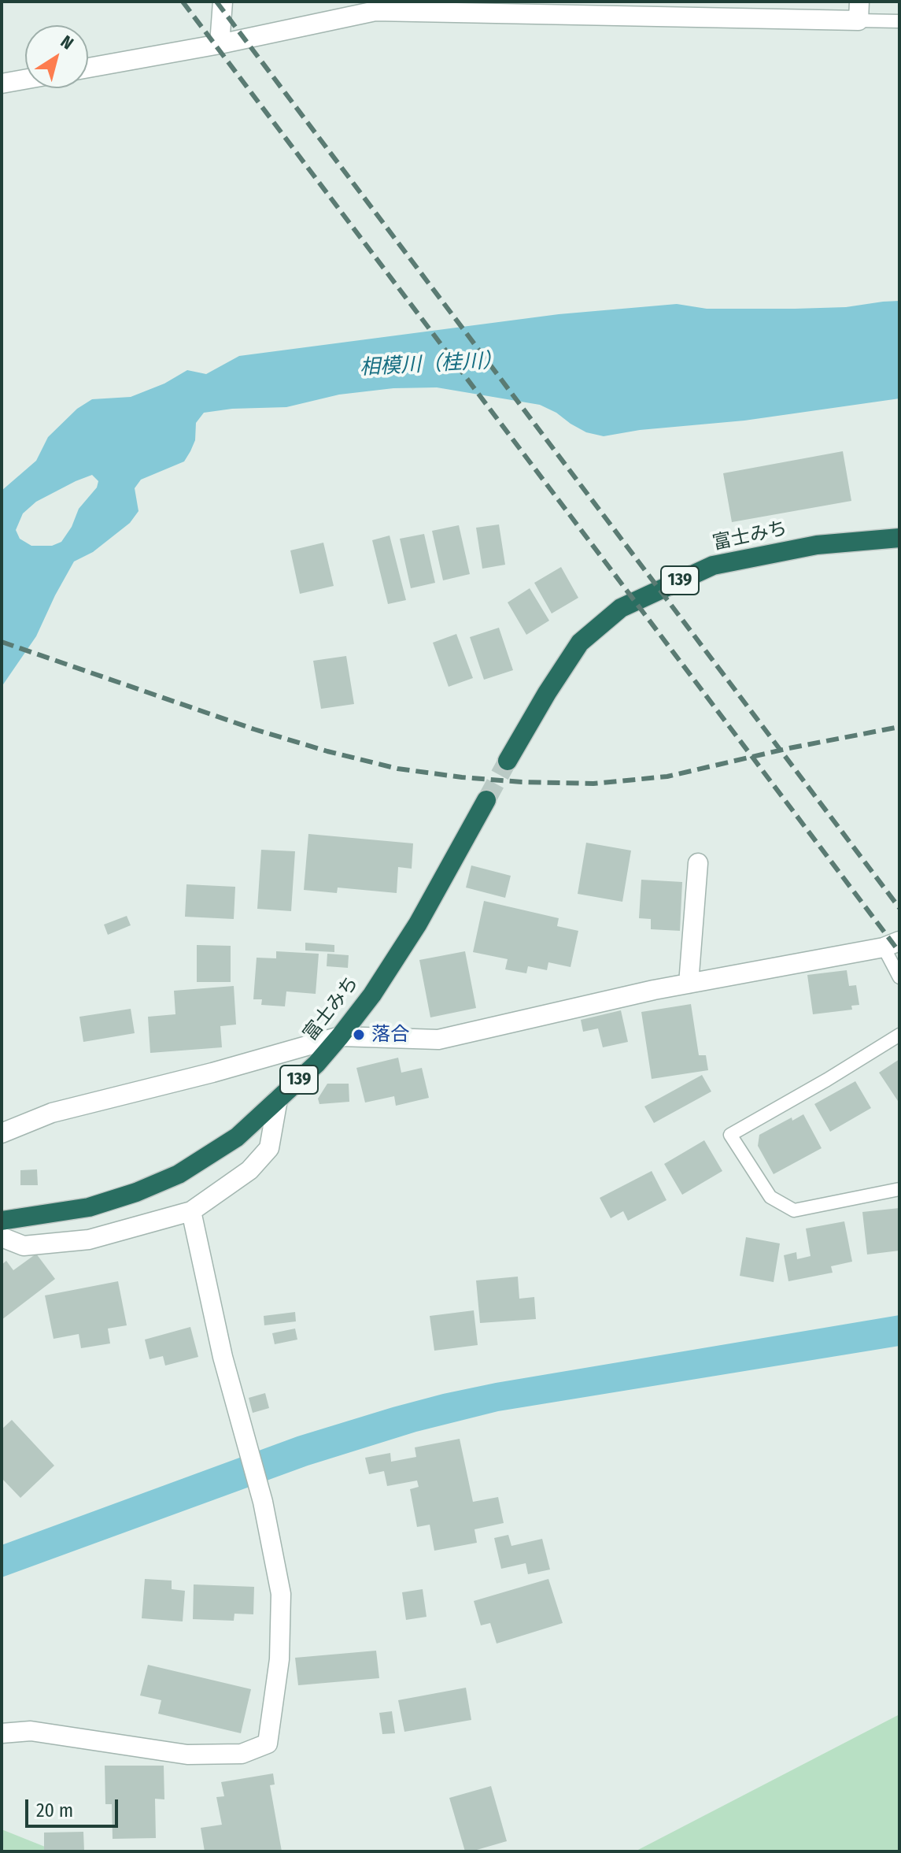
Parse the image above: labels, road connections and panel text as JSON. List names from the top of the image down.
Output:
{
  "streets": {
    "highway": ["富士みち", "139"]
  },
  "water": ["相模川（桂川）"],
  "places": ["落合"],
  "scale_bar": "20 m",
  "north": "top right"
}
